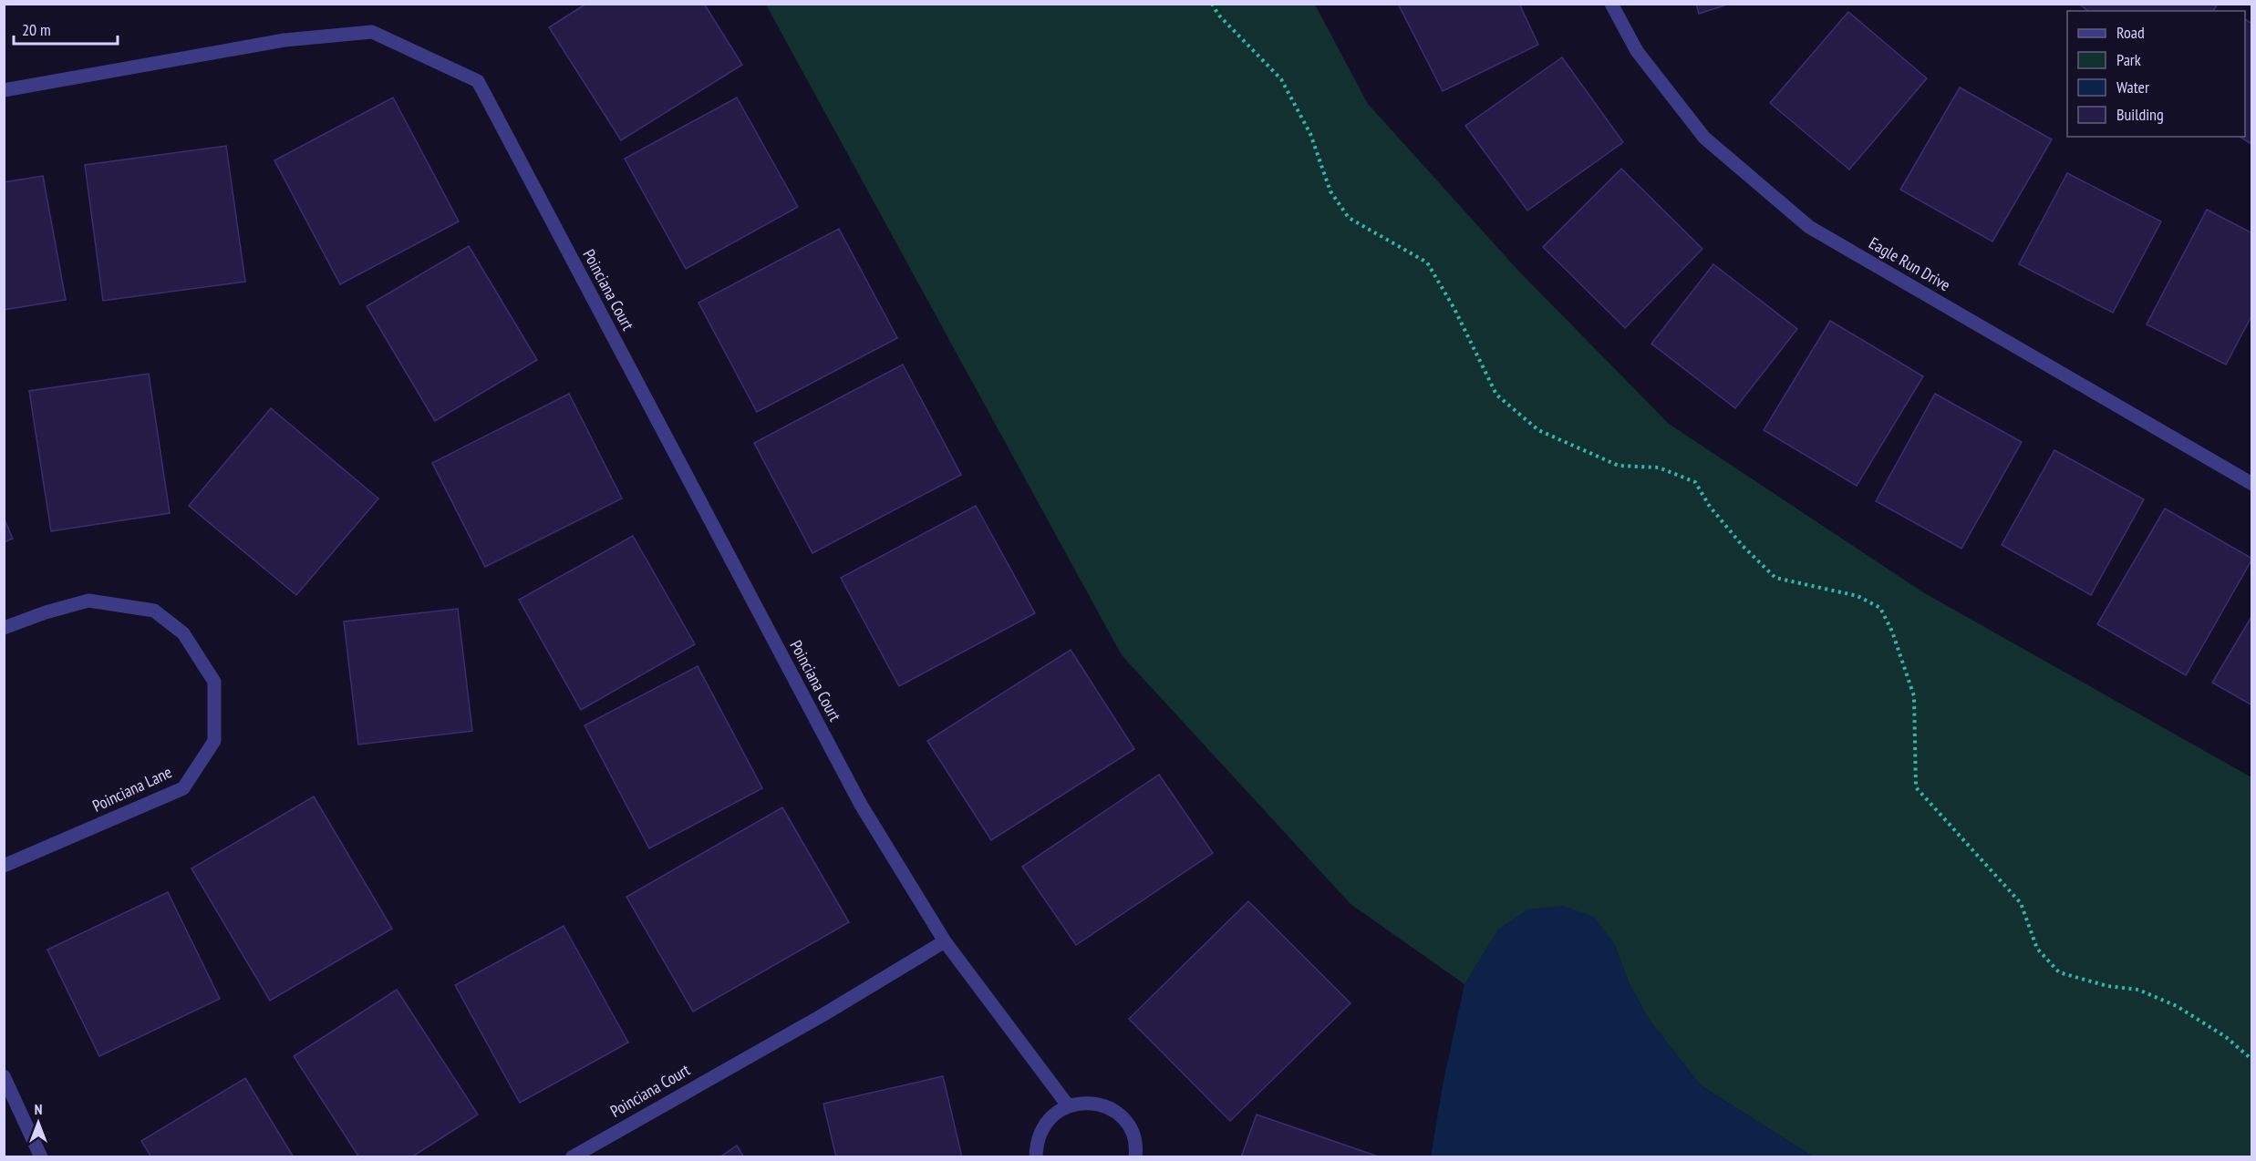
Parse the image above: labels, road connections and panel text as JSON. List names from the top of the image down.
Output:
{
  "streets": {
    "street": ["Eagle Run Drive", "Poinciana Court", "Poinciana Lane"]
  },
  "legend": [
    "Road",
    "Park",
    "Water",
    "Building"
  ],
  "scale_bar": "20 m",
  "north": "top"
}
